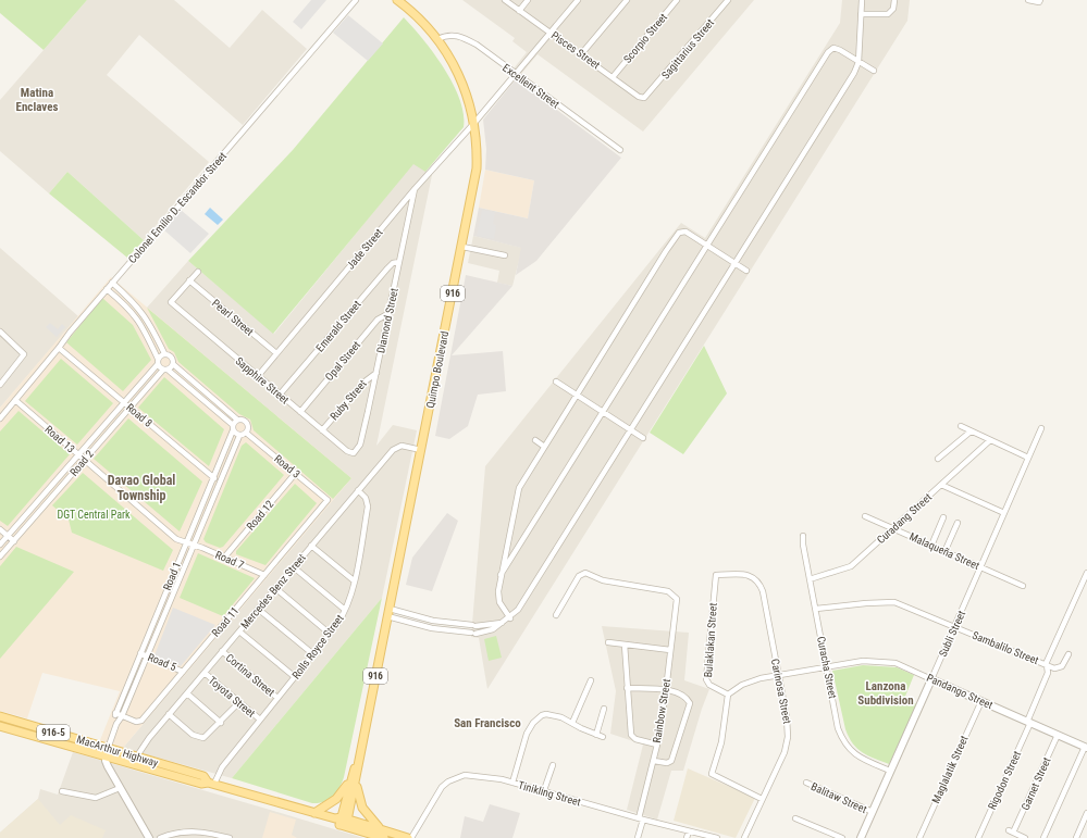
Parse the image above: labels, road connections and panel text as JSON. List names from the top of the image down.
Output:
{
  "streets": {
    "main road": [
      "916",
      "Quimpo Boulevard",
      "916-5",
      "MacArthur Highway"
    ],
    "street": [
      "Scorpio Street",
      "Sagittarius Street",
      "Pisces Street",
      "Excellent Street",
      "Colonel Emilio D. Escandor Street",
      "Jade Street",
      "Pearl Street",
      "Diamond Street",
      "Emerald Street",
      "Opal Street",
      "Sapphire Street",
      "Ruby Street",
      "Road 8",
      "Road 13",
      "Road 2",
      "Road 3",
      "Road 12",
      "Curadang Street",
      "Malaqueña Street",
      "Road 7",
      "Road 1",
      "Mercedes Benz Street",
      "Road 11",
      "Subli Street",
      "Bulaklakan Street",
      "Rolls Royce Street",
      "Sambalilo Street",
      "Road 5",
      "Curacha Street",
      "Cortina Street",
      "Carinosa Street",
      "Pandango Street",
      "Toyota Street",
      "Rainbow Street",
      "Maglalatik Street",
      "Rigodon Street",
      "Garnet Street",
      "Tinikling Street",
      "Balitaw Street"
    ]
  },
  "crossings": [
    ["Scorpio Street", "Pisces Street"],
    ["Sagittarius Street", "Pisces Street"],
    ["Pisces Street", "Jade Street"],
    ["Excellent Street", "Jade Street"],
    ["Excellent Street", "Quimpo Boulevard"],
    ["Colonel Emilio D. Escandor Street", "Road 8"],
    ["Colonel Emilio D. Escandor Street", "Road 13"],
    ["Jade Street", "Pearl Street"],
    ["Jade Street", "Diamond Street"],
    ["Jade Street", "Quimpo Boulevard"],
    ["Jade Street", "Sapphire Street"],
    ["Pearl Street", "Sapphire Street"],
    ["Diamond Street", "Emerald Street"],
    ["Diamond Street", "Opal Street"],
    ["Diamond Street", "Sapphire Street"],
    ["Diamond Street", "Ruby Street"],
    ["Emerald Street", "Sapphire Street"],
    ["Opal Street", "Sapphire Street"],
    ["Quimpo Boulevard", "Mercedes Benz Street"],
    ["Quimpo Boulevard", "MacArthur Highway"],
    ["Sapphire Street", "Ruby Street"],
    ["Road 8", "Road 2"],
    ["Road 8", "Road 1"],
    ["Road 13", "Road 2"],
    ["Road 13", "Road 7"],
    ["Road 13", "Road 1"],
    ["Road 3", "Road 12"],
    ["Road 3", "Road 1"],
    ["Road 3", "Road 11"],
    ["Road 12", "Road 7"],
    ["Curadang Street", "Malaqueña Street"],
    ["Curadang Street", "Curacha Street"],
    ["Malaqueña Street", "Subli Street"],
    ["Road 7", "Road 1"],
    ["Road 7", "Road 11"],
    ["Road 1", "Road 11"],
    ["Road 1", "Road 5"],
    ["Road 1", "MacArthur Highway"],
    ["Mercedes Benz Street", "Rolls Royce Street"],
    ["Mercedes Benz Street", "Cortina Street"],
    ["Mercedes Benz Street", "Toyota Street"],
    ["Mercedes Benz Street", "MacArthur Highway"],
    ["Road 11", "Road 5"],
    ["Subli Street", "Sambalilo Street"],
    ["Subli Street", "Curacha Street"],
    ["Subli Street", "Pandango Street"],
    ["Subli Street", "Balitaw Street"],
    ["Bulaklakan Street", "Carinosa Street"],
    ["Bulaklakan Street", "Pandango Street"],
    ["Rolls Royce Street", "Cortina Street"],
    ["Rolls Royce Street", "Toyota Street"],
    ["Rolls Royce Street", "MacArthur Highway"],
    ["Sambalilo Street", "Curacha Street"],
    ["Sambalilo Street", "Rigodon Street"],
    ["Curacha Street", "Pandango Street"],
    ["Carinosa Street", "Pandango Street"],
    ["Pandango Street", "Maglalatik Street"],
    ["Pandango Street", "Rigodon Street"],
    ["Pandango Street", "Garnet Street"],
    ["Rainbow Street", "Tinikling Street"]
  ],
  "districts": [
    "Matina Enclaves",
    "Davao Global Township",
    "Lanzona Subdivision",
    "San Francisco"
  ],
  "parks": ["DGT Central Park"]
}
